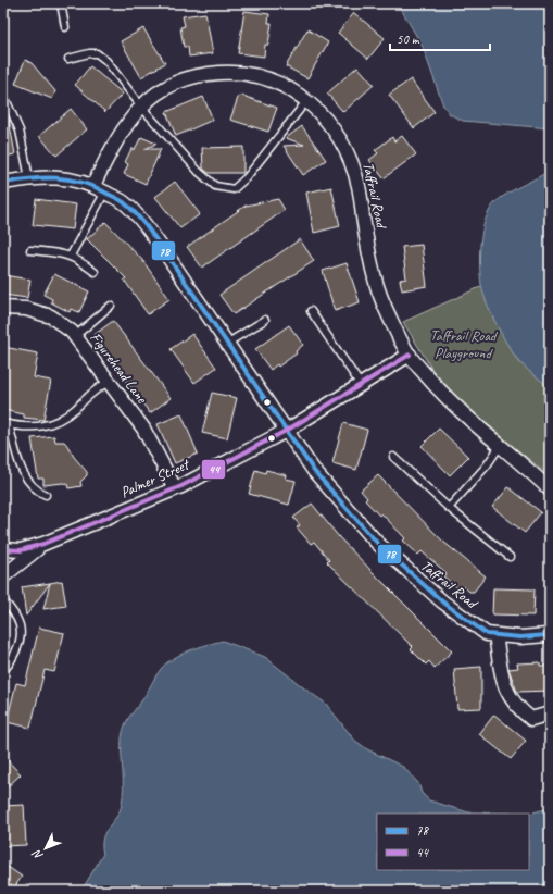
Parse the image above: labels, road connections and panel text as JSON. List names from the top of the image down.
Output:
{
  "streets": {
    "street": ["Taffrail Road", "Figurehead Lane", "Palmer Street"]
  },
  "crossings": [
    ["Taffrail Road", "Palmer Street"],
    ["Figurehead Lane", "Palmer Street"]
  ],
  "parks": ["Taffrail Road Playground"],
  "lines": ["transit line 78", "transit line 44"],
  "legend": ["78", "44"],
  "scale_bar": "50 m",
  "north": "bottom left"
}
